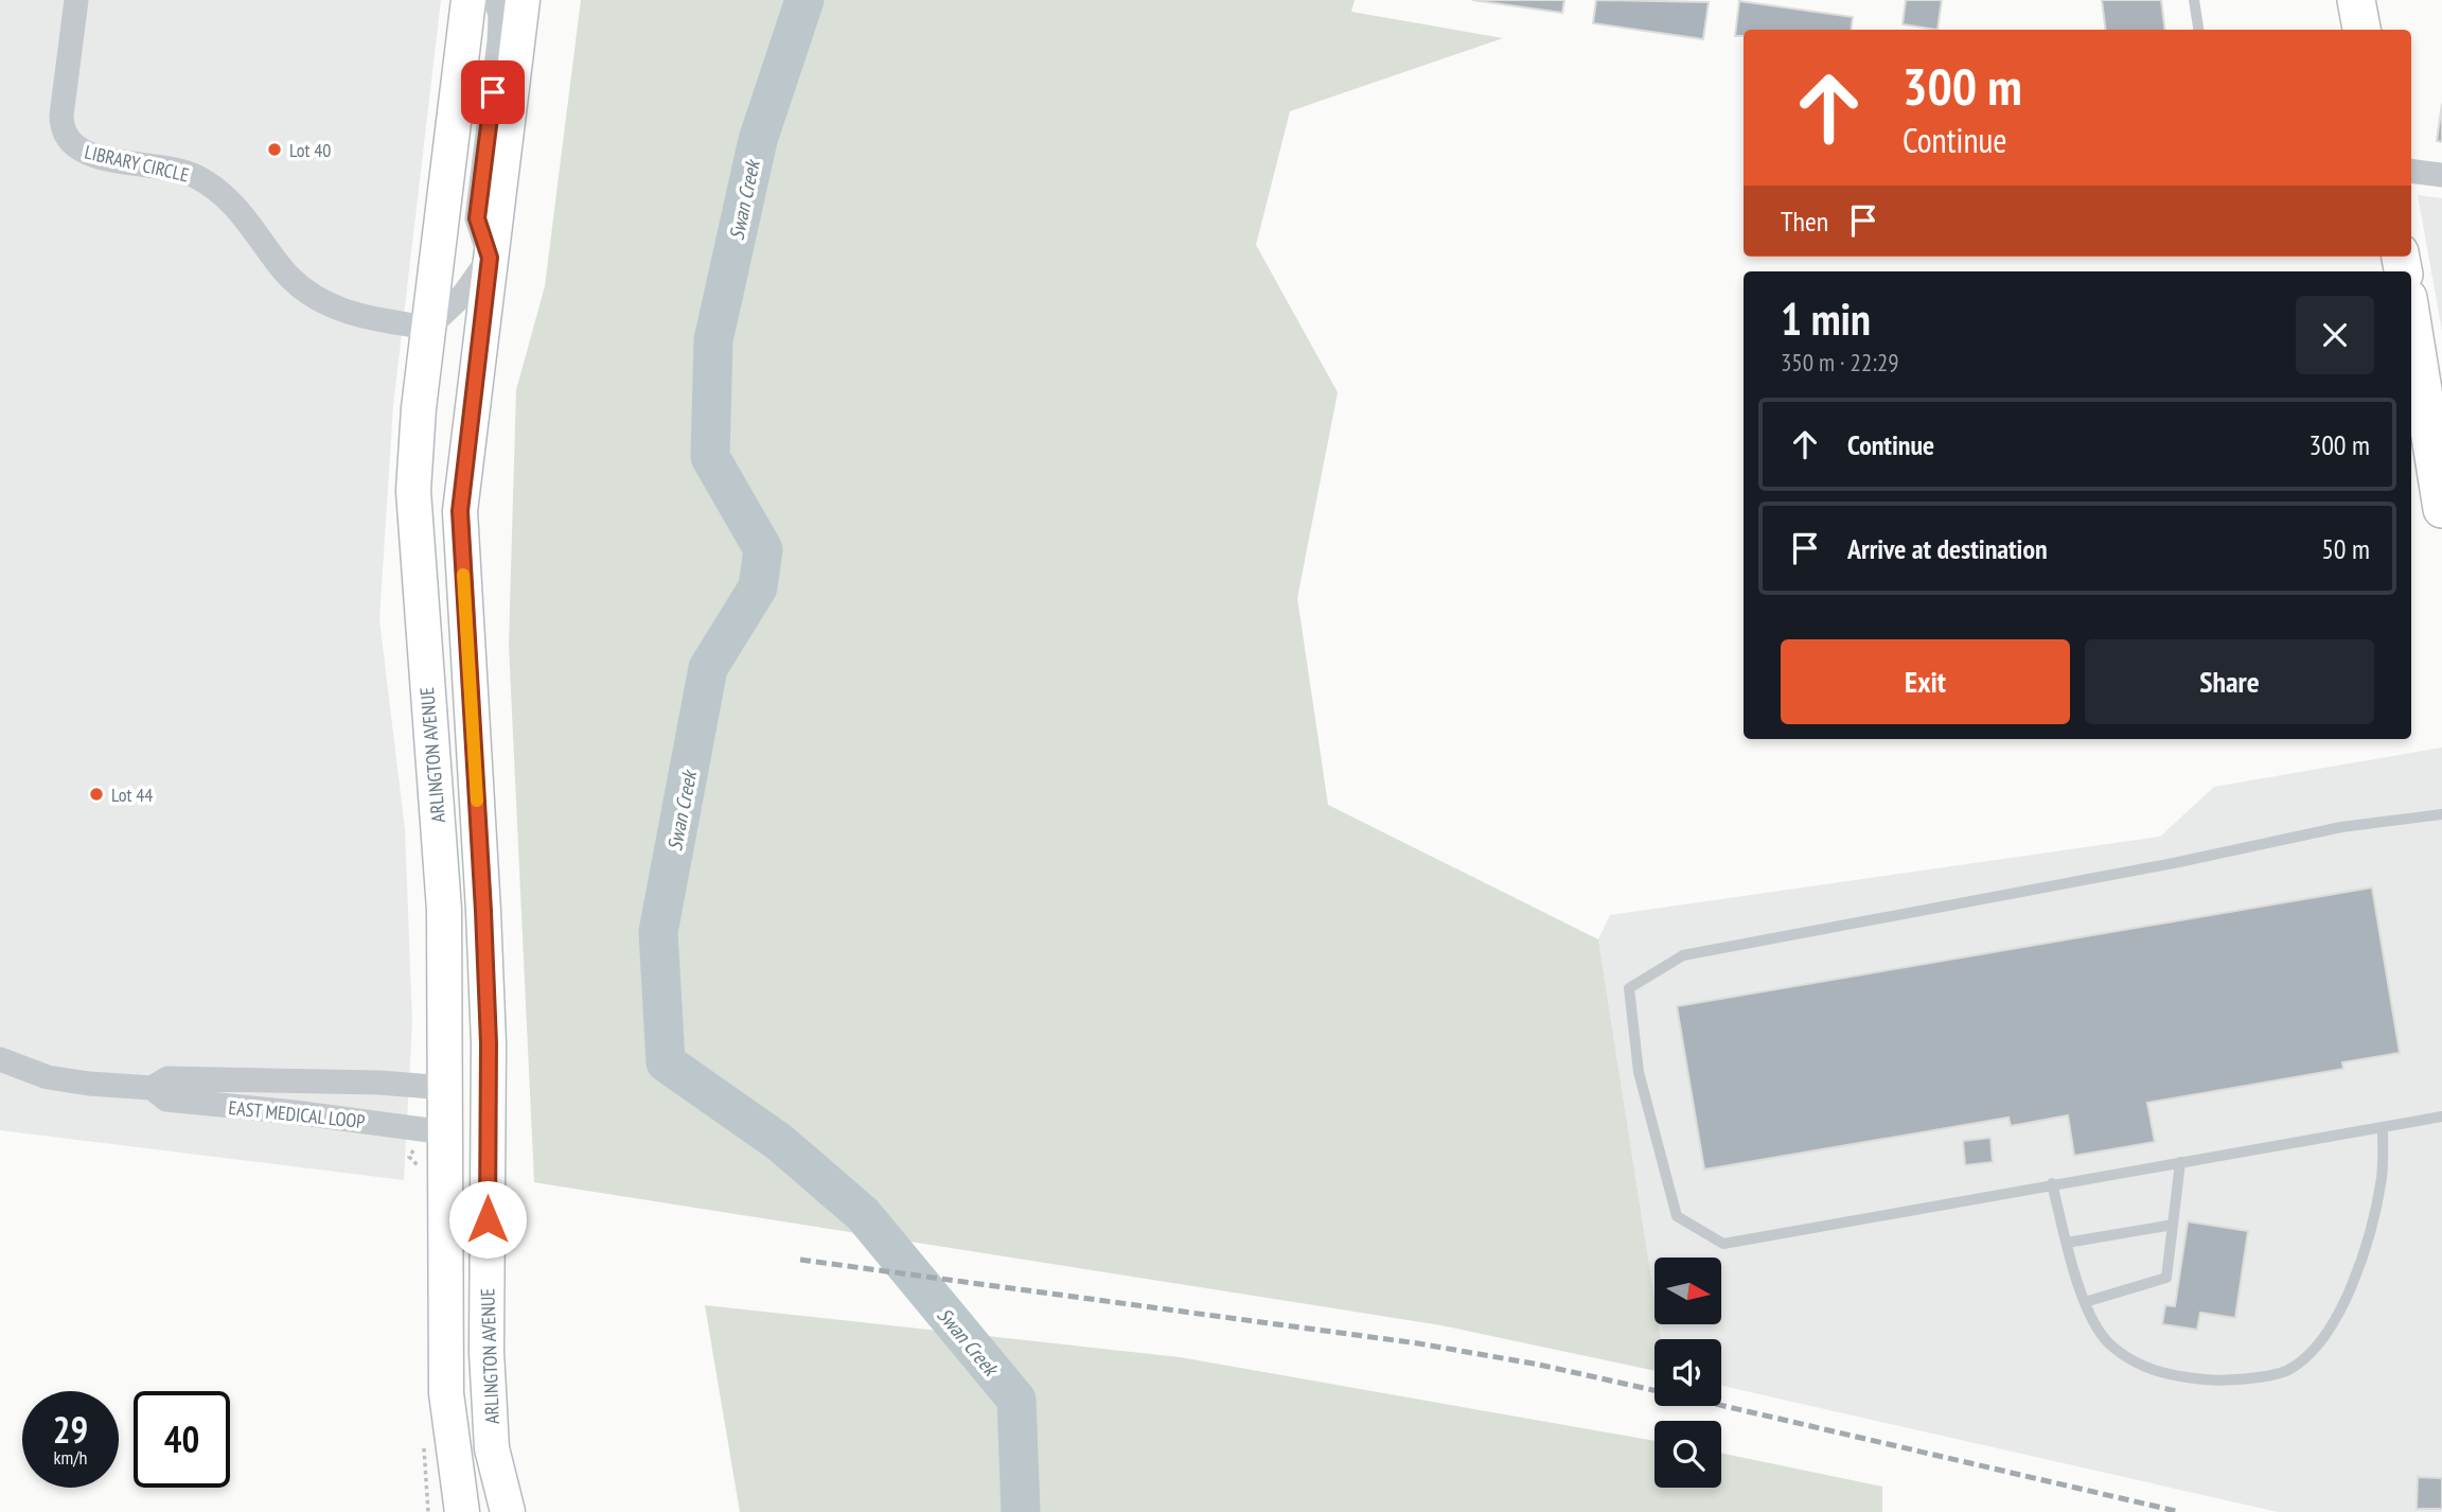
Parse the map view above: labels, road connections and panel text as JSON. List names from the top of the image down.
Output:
{
  "streets": {
    "street": ["LIBRARY CIRCLE", "ARLINGTON AVENUE", "EAST MEDICAL LOOP"]
  },
  "crossings": [
    ["LIBRARY CIRCLE", "ARLINGTON AVENUE"],
    ["ARLINGTON AVENUE", "EAST MEDICAL LOOP"]
  ],
  "water": ["Swan Creek"],
  "places": ["Lot 40", "Lot 44"],
  "north": "right",
  "page": {
    "turn": ["300 m", "Continue"],
    "then": "Then",
    "heading": ["1 min", "350 m · 22:29"],
    "list": [
      {
        "name": "Continue",
        "value": "300 m"
      },
      {
        "name": "Arrive at destination",
        "value": "50 m"
      }
    ],
    "buttons": ["Exit", "Share"],
    "speed": "29 km/h",
    "limit": "40"
  }
}
